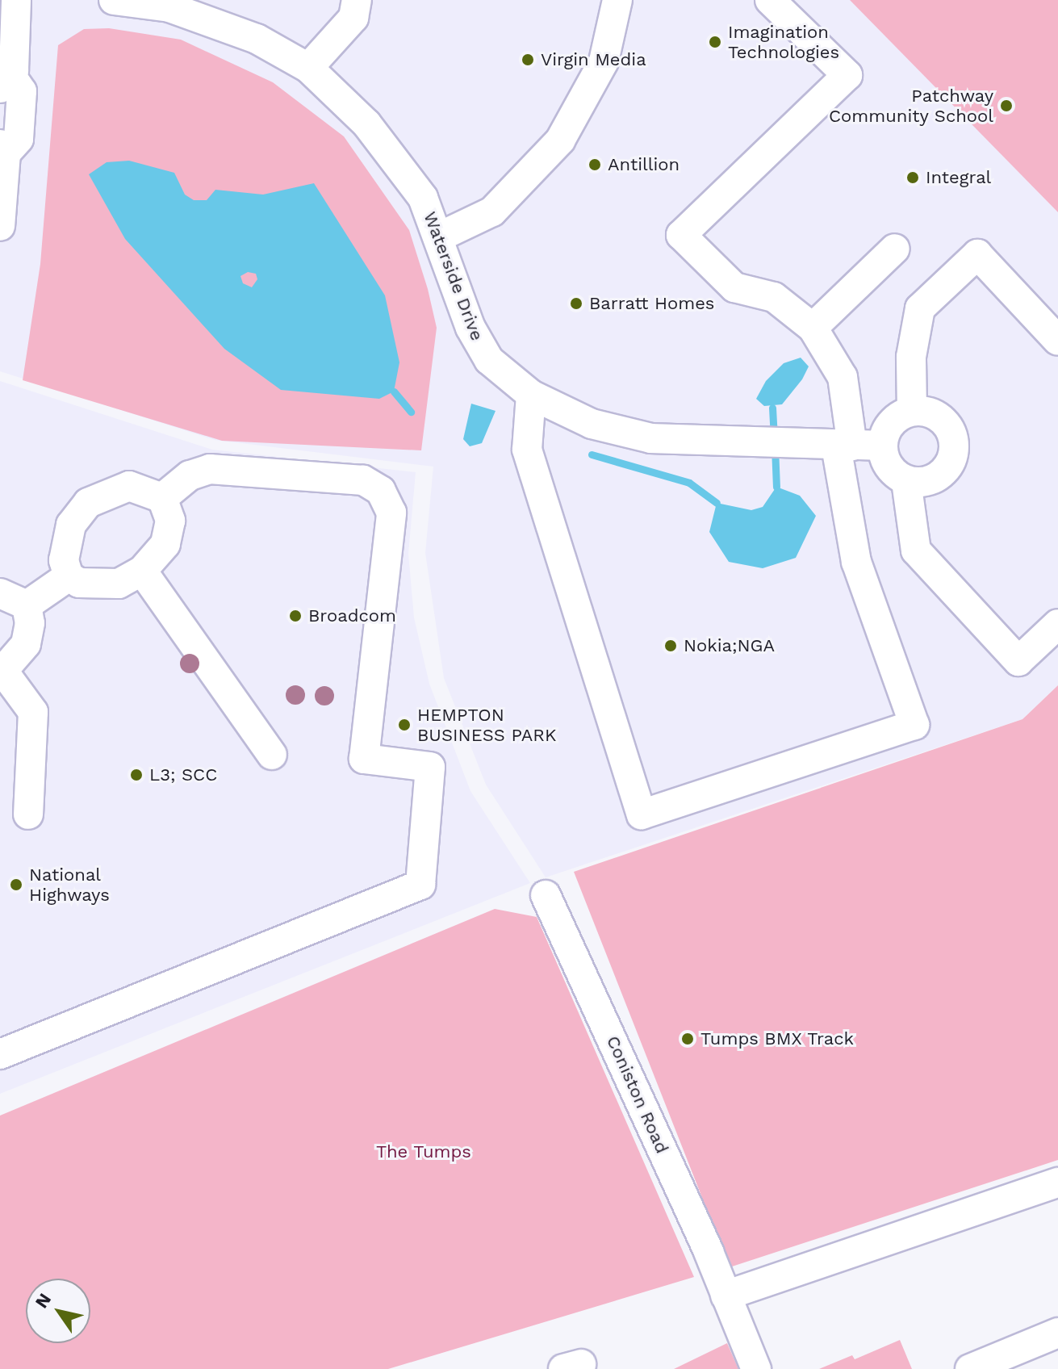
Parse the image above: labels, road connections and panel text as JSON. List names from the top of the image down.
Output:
{
  "streets": {
    "street": ["Waterside Drive", "Coniston Road"]
  },
  "parks": ["The Tumps"],
  "places": [
    "Imagination Technologies",
    "Virgin Media",
    "Patchway Community School",
    "Antillion",
    "Integral",
    "Barratt Homes",
    "Broadcom",
    "Nokia;NGA",
    "HEMPTON BUSINESS PARK",
    "L3; SCC",
    "National Highways",
    "Tumps BMX Track"
  ],
  "north": "top left"
}
